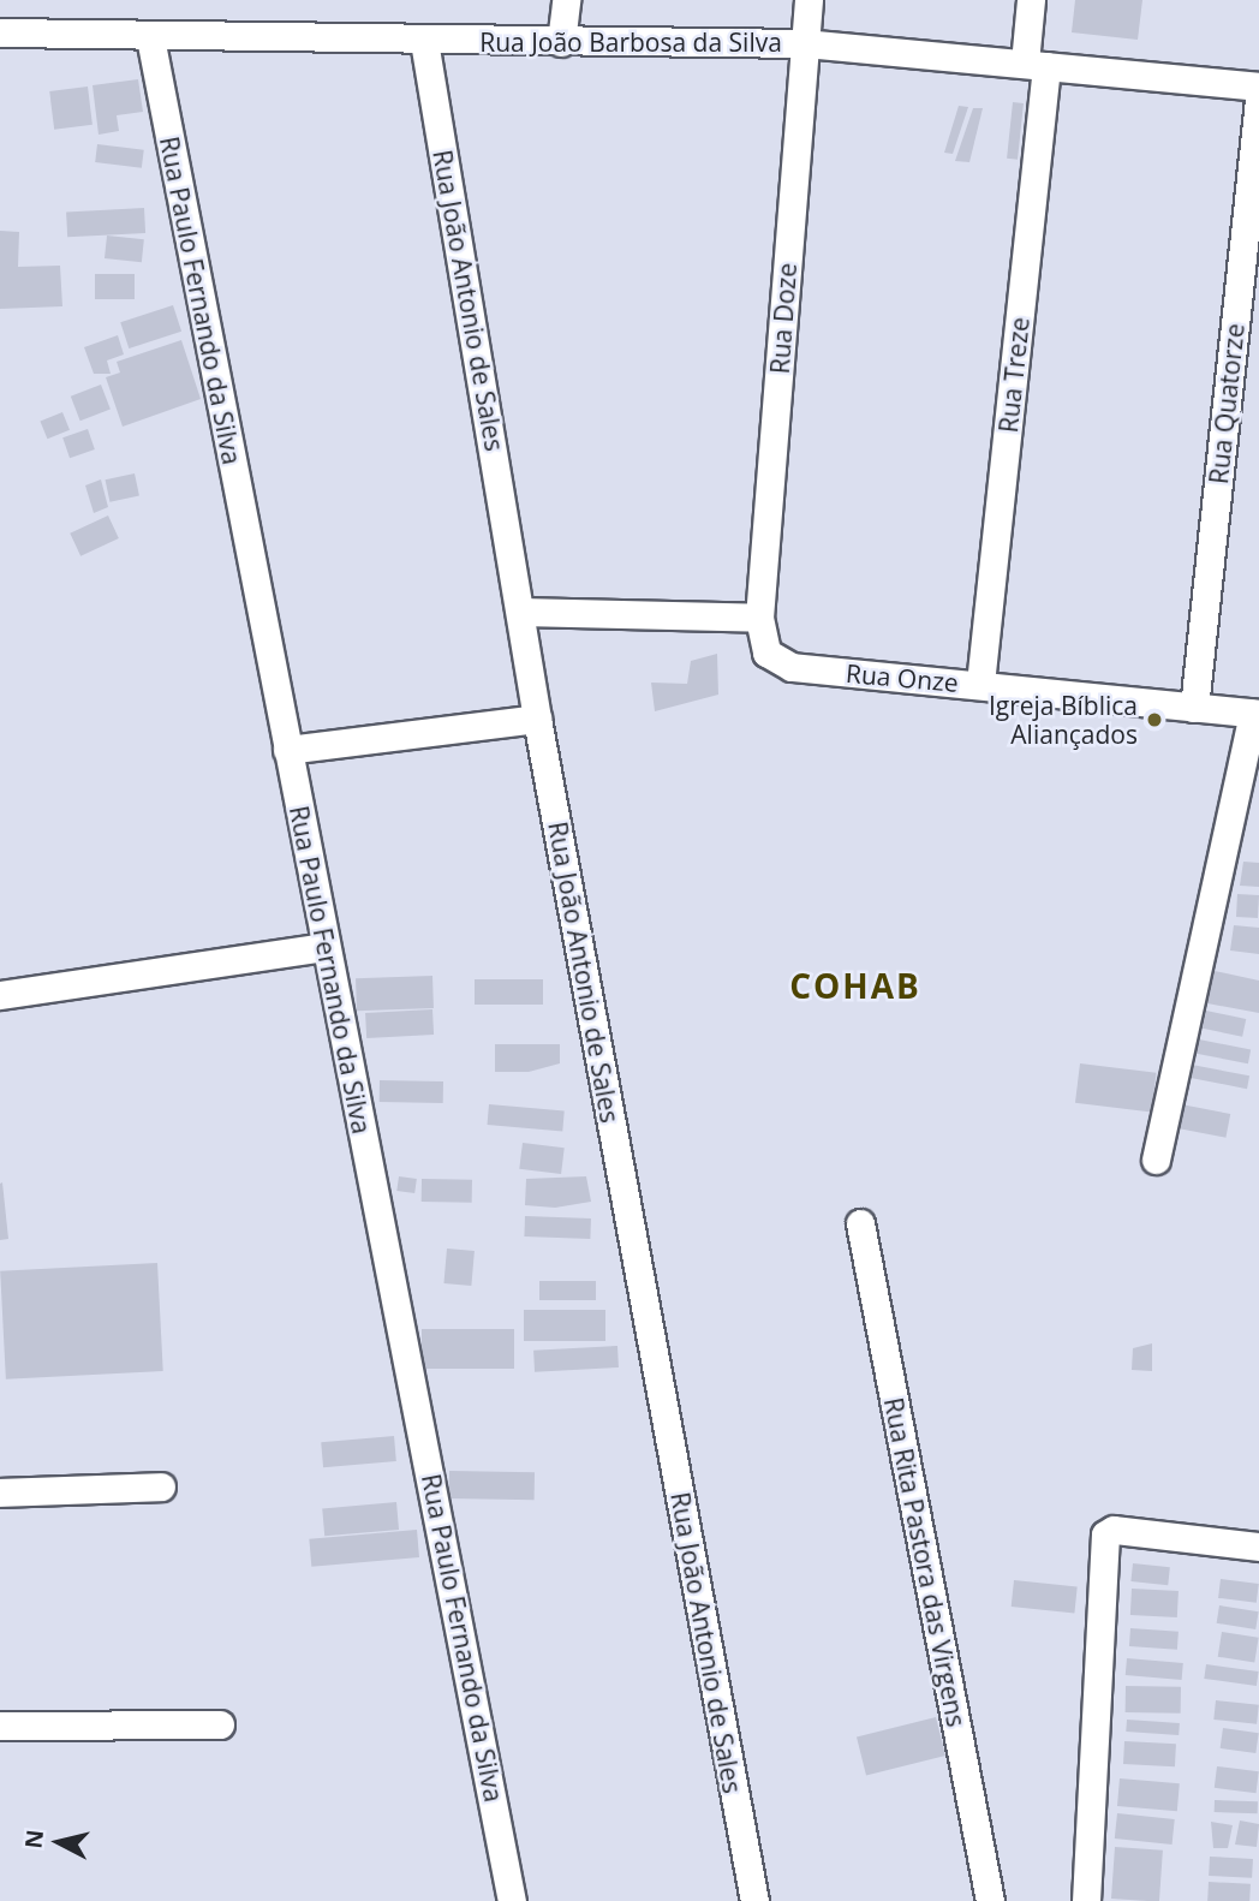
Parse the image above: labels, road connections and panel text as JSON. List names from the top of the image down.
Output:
{
  "streets": {
    "street": [
      "Rua João Barbosa da Silva",
      "Rua Paulo Fernando da Silva",
      "Rua João Antonio de Sales",
      "Rua Doze",
      "Rua Treze",
      "Rua Quatorze",
      "Rua Onze",
      "Rua Rita Pastora das Virgens"
    ]
  },
  "crossings": [
    ["Rua João Barbosa da Silva", "Rua Paulo Fernando da Silva"],
    ["Rua João Barbosa da Silva", "Rua João Antonio de Sales"],
    ["Rua João Barbosa da Silva", "Rua Doze"],
    ["Rua João Barbosa da Silva", "Rua Treze"],
    ["Rua Doze", "Rua Onze"],
    ["Rua Treze", "Rua Onze"],
    ["Rua Quatorze", "Rua Onze"]
  ],
  "districts": ["COHAB"],
  "places": ["Igreja Bíblica Aliançados"],
  "north": "left"
}
